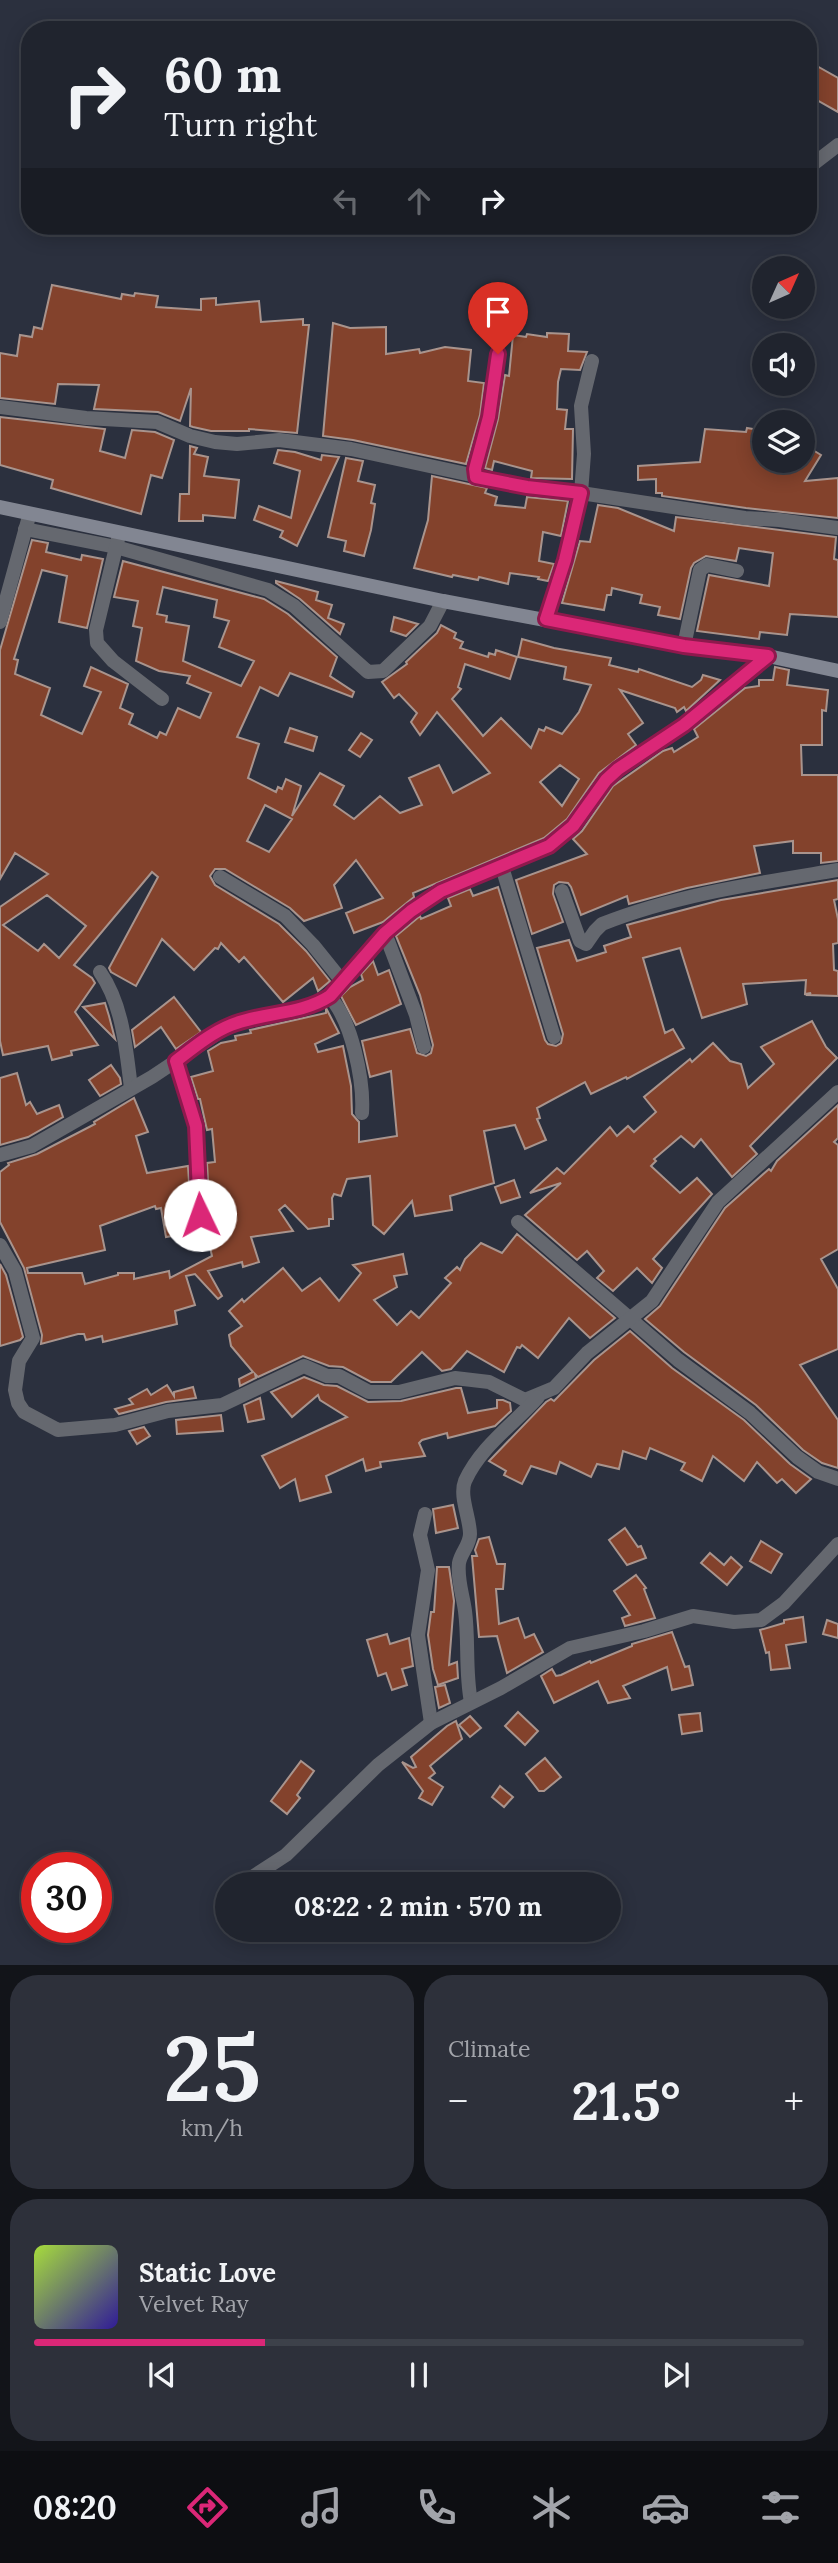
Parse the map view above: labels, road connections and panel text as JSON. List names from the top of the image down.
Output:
{
  "north": "top right",
  "page": {
    "turn": ["60 m", "Turn right"],
    "limit": "30",
    "trip": "08:22 · 2 min · 570 m",
    "tile": [
      ["25", "km/h"],
      "Climate"
    ],
    "heat": ["−", "21.5°", "+"],
    "song": ["Static Love", "Velvet Ray"],
    "tabs": "08:20"
  }
}
